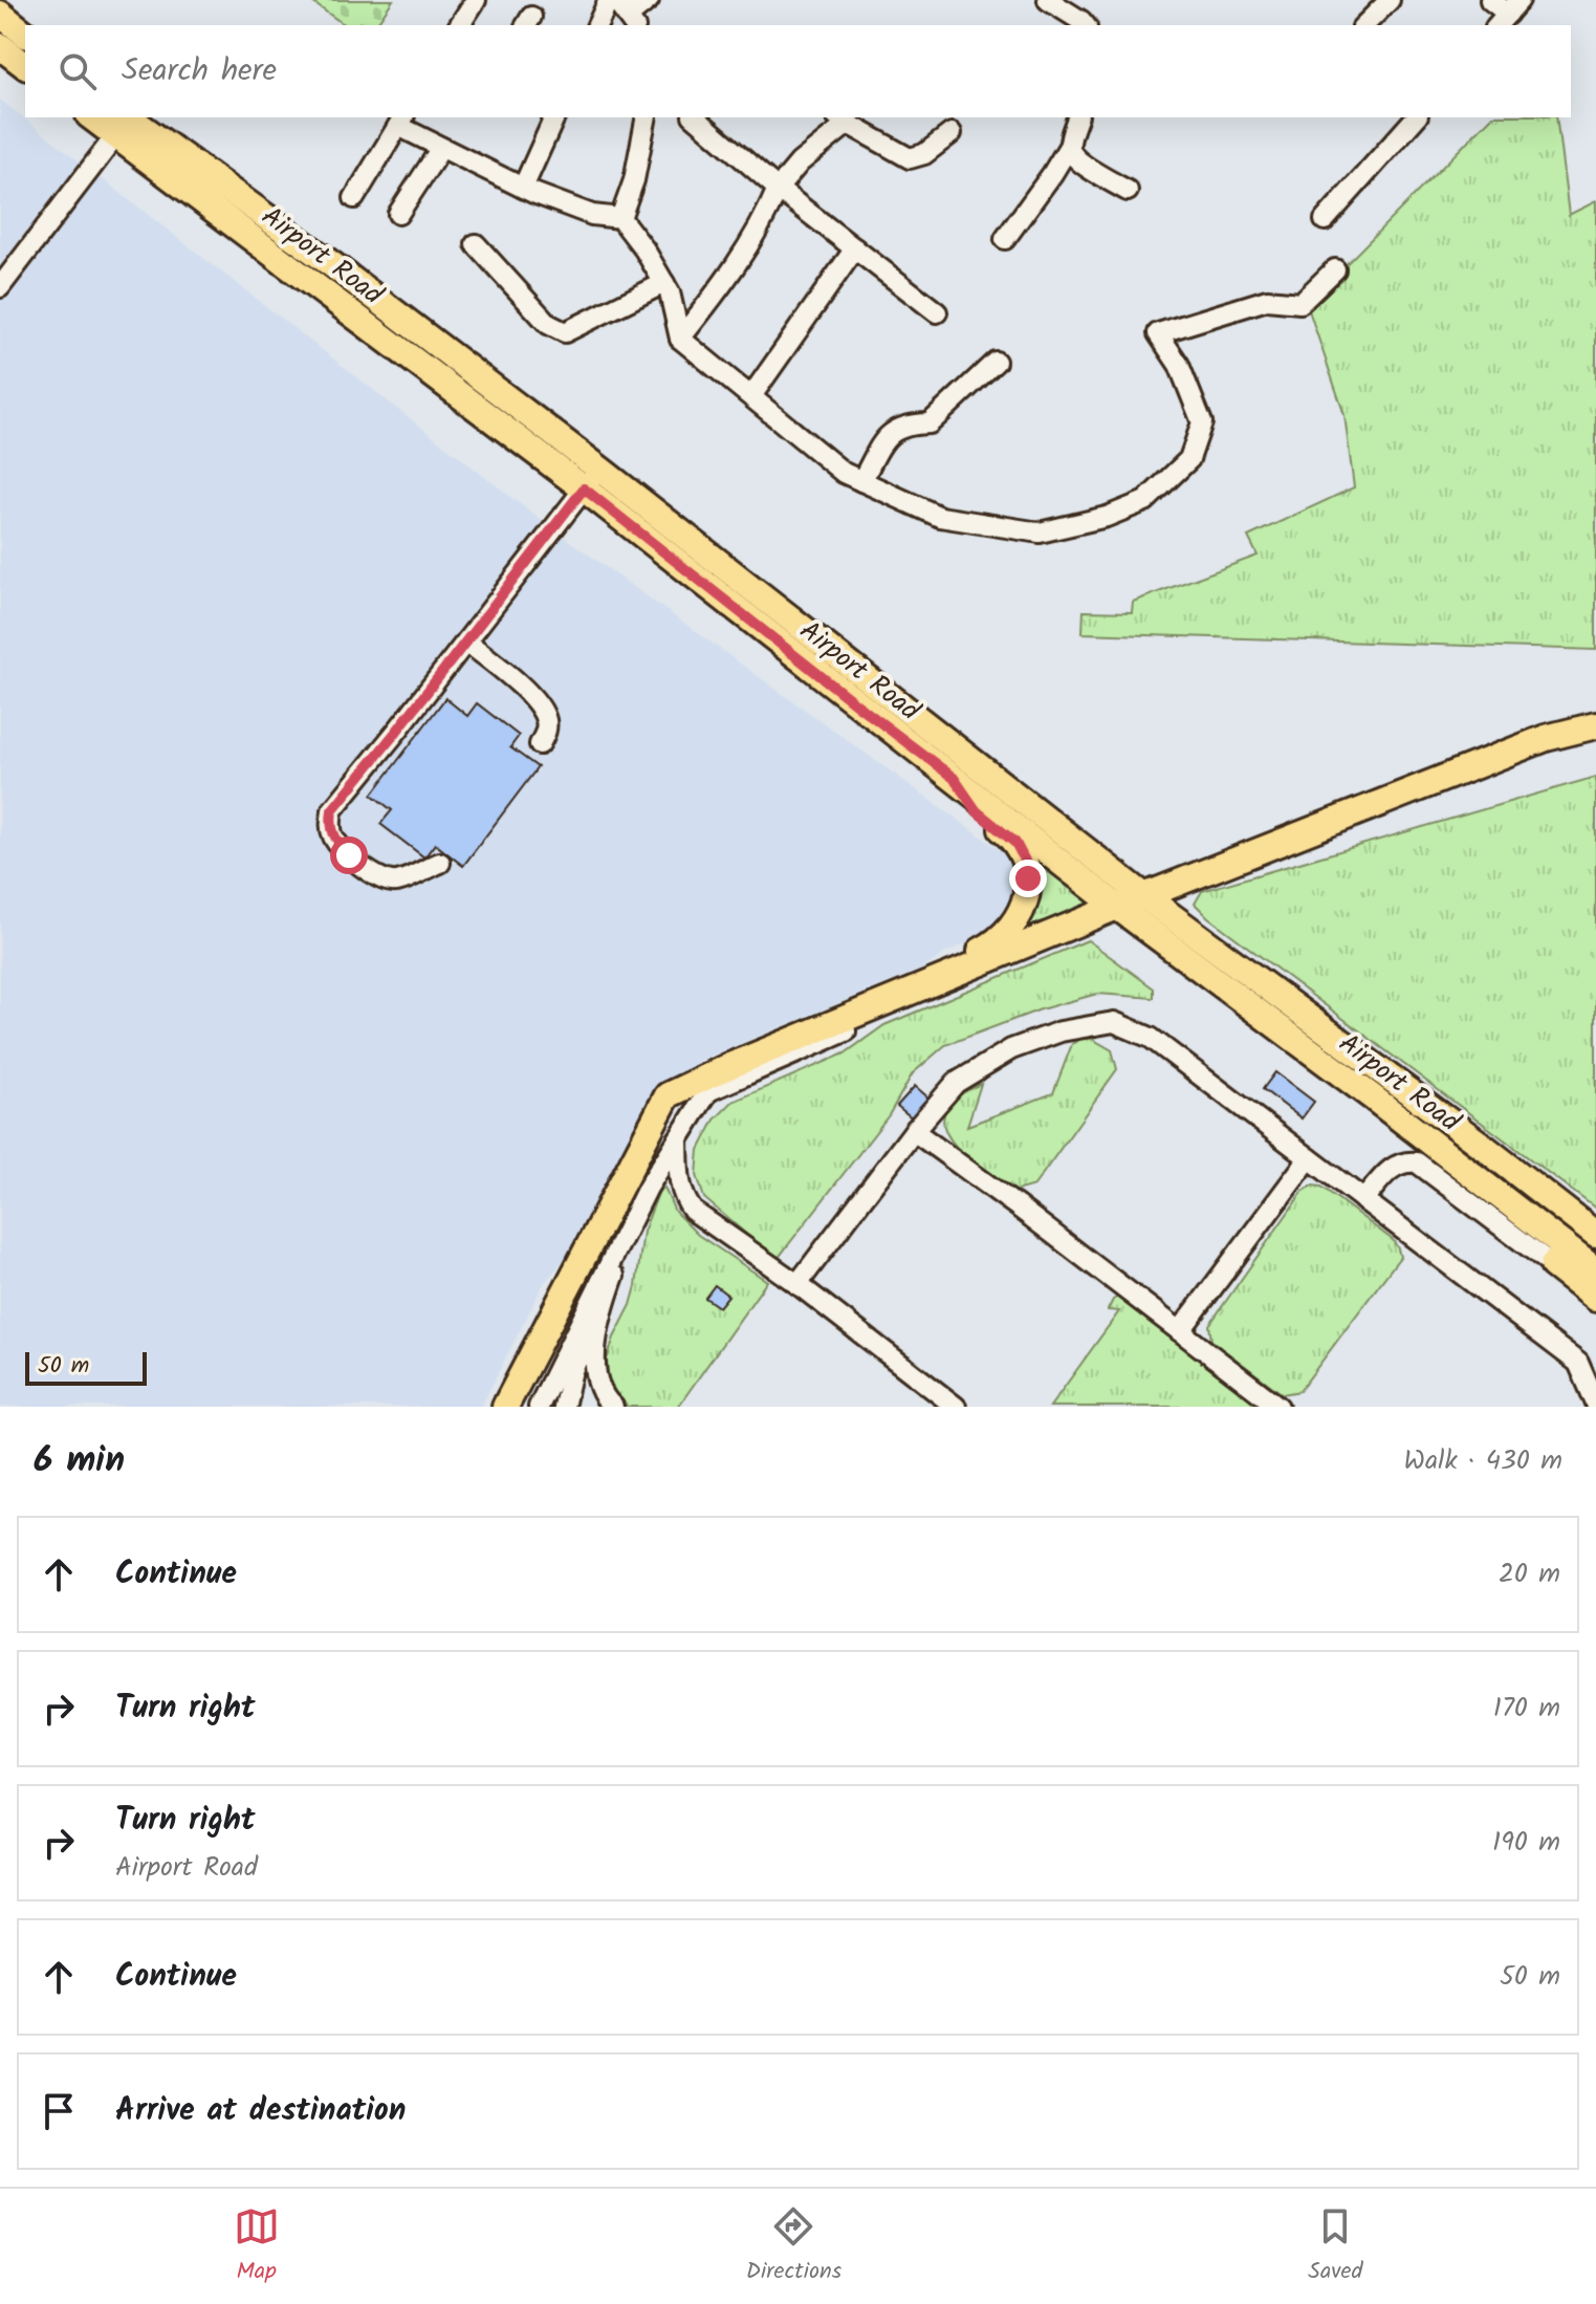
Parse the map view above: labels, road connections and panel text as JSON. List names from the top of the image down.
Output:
{
  "streets": {
    "main road": ["Airport Road"]
  },
  "scale_bar": "50 m",
  "page": {
    "search": "Search here",
    "scale": "50 m",
    "heading": ["6 min", "Walk · 430 m"],
    "list": [
      ["Continue", "20 m"],
      ["Turn right", "170 m"],
      ["Turn right", "Airport Road", "190 m"],
      ["Continue", "50 m"],
      "Arrive at destination"
    ],
    "nav": ["Map", "Directions", "Saved"]
  }
}
